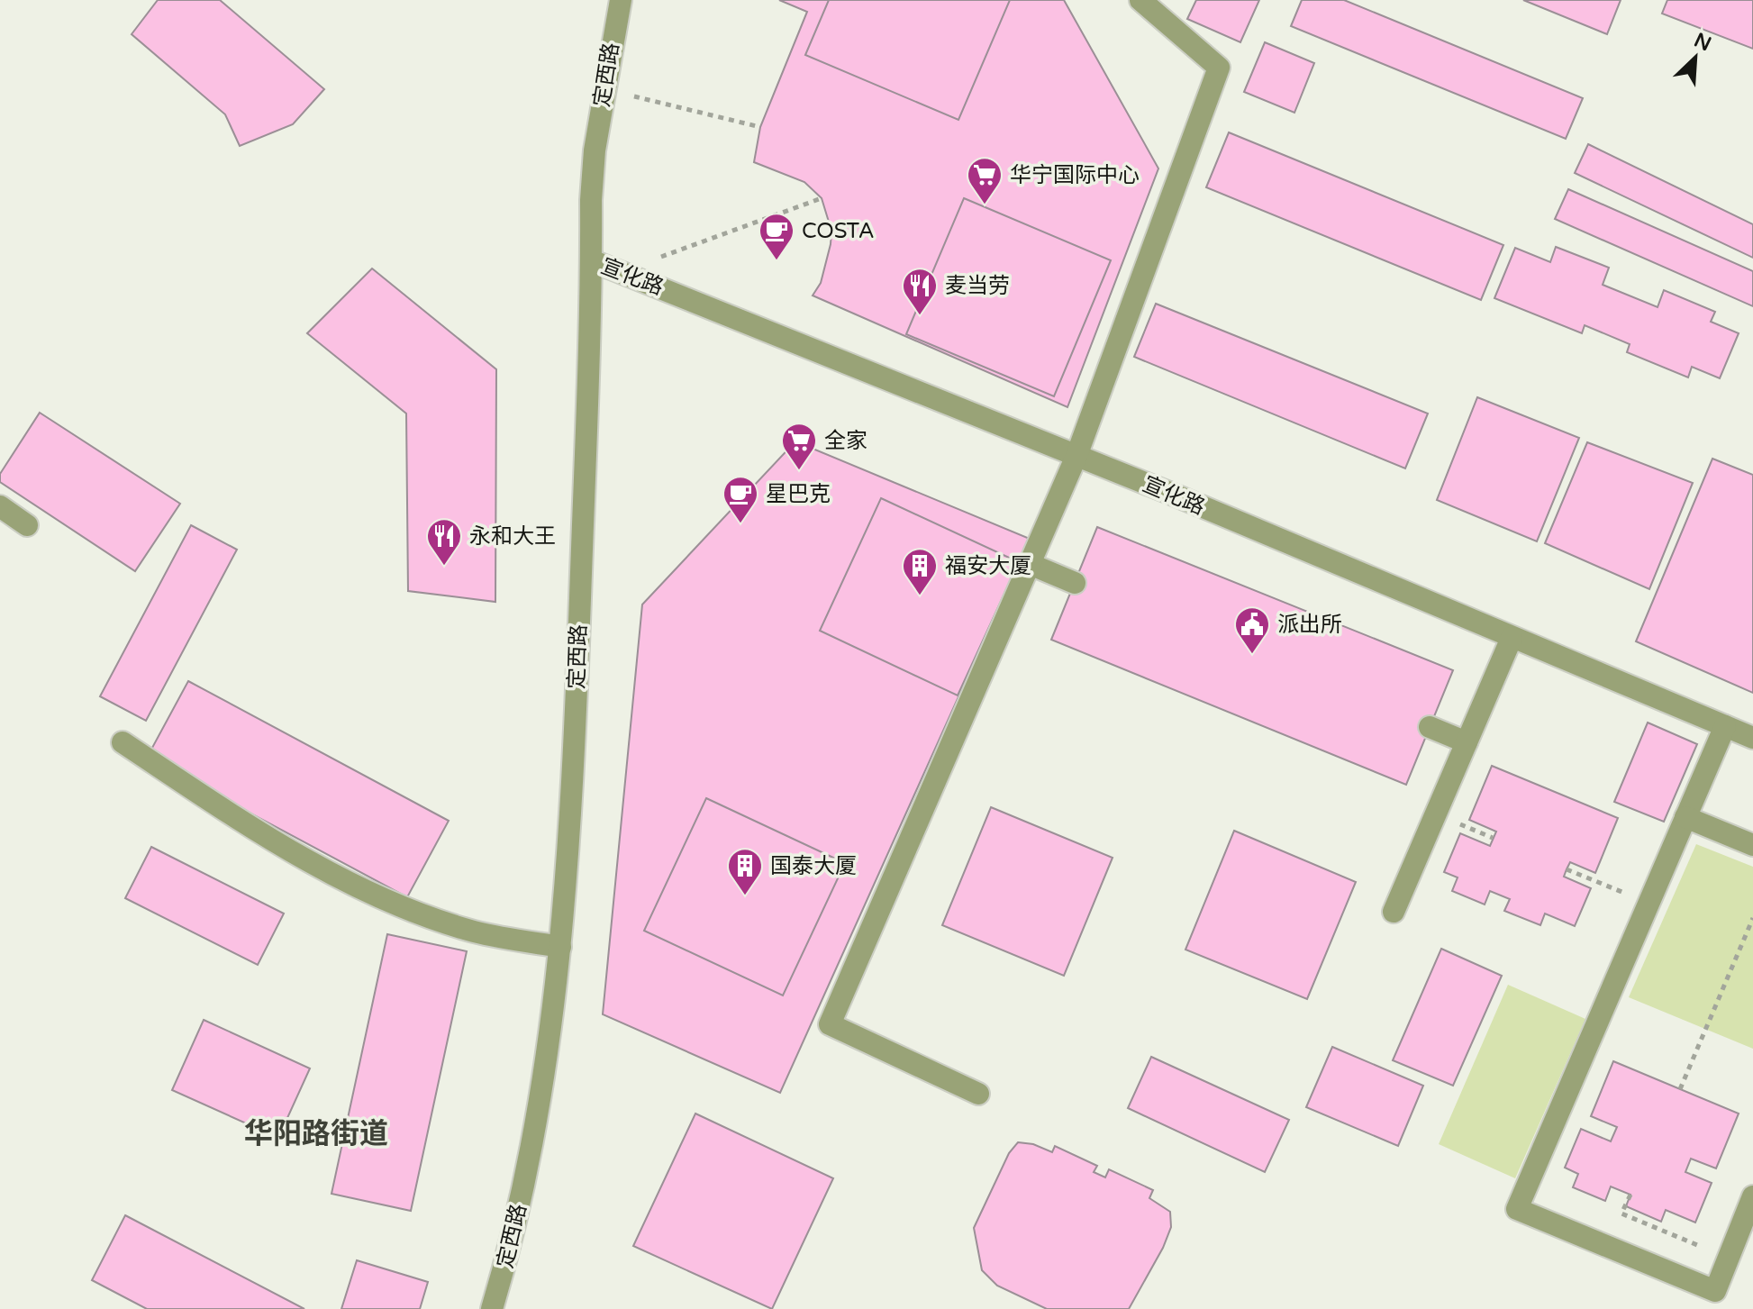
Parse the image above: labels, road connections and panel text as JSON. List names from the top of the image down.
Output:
{
  "streets": {
    "street": ["定西路", "宣化路"]
  },
  "crossings": [
    ["定西路", "宣化路"]
  ],
  "districts": ["华阳路街道"],
  "places": {
    "supermarket": ["华宁国际中心", "全家"],
    "cafe": ["COSTA", "星巴克"],
    "restaurant": ["麦当劳", "永和大王"],
    "building": ["福安大厦", "国泰大厦"],
    "public building": ["派出所"]
  },
  "north": "top right"
}
